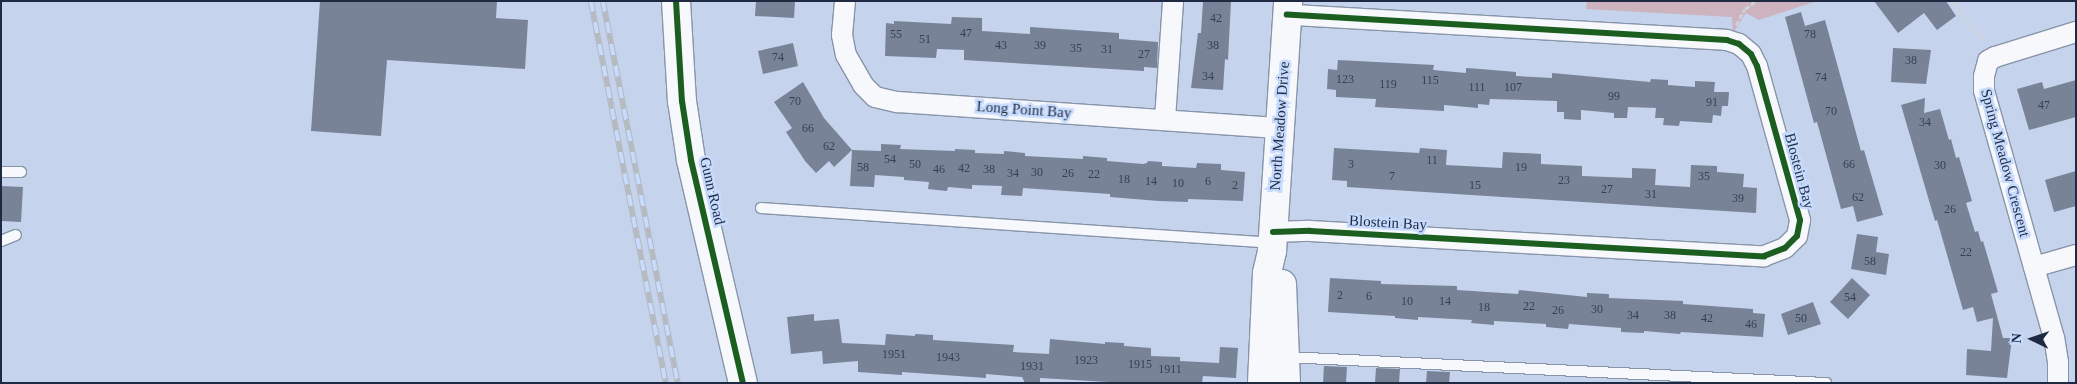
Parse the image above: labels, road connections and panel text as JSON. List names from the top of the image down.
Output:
{
  "streets": {
    "street": [
      "Long Point Bay",
      "North Meadow Drive",
      "Spring Meadow Crescent",
      "Blostein Bay",
      "Gunn Road"
    ]
  },
  "crossings": [
    ["Long Point Bay", "North Meadow Drive"],
    ["North Meadow Drive", "Blostein Bay"]
  ],
  "house_numbers": [
    "42",
    "47",
    "55",
    "78",
    "51",
    "43",
    "39",
    "38",
    "35",
    "31",
    "27",
    "74",
    "38",
    "34",
    "74",
    "123",
    "115",
    "119",
    "111",
    "107",
    "99",
    "70",
    "91",
    "47",
    "70",
    "34",
    "66",
    "62",
    "54",
    "11",
    "50",
    "3",
    "66",
    "30",
    "58",
    "19",
    "42",
    "46",
    "38",
    "30",
    "34",
    "26",
    "22",
    "7",
    "35",
    "18",
    "23",
    "14",
    "6",
    "10",
    "2",
    "15",
    "27",
    "31",
    "62",
    "39",
    "26",
    "22",
    "58",
    "2",
    "6",
    "54",
    "10",
    "14",
    "22",
    "18",
    "30",
    "26",
    "34",
    "38",
    "42",
    "50",
    "46",
    "1951",
    "1943",
    "1923",
    "1915",
    "1931",
    "1911"
  ],
  "north": "left"
}
